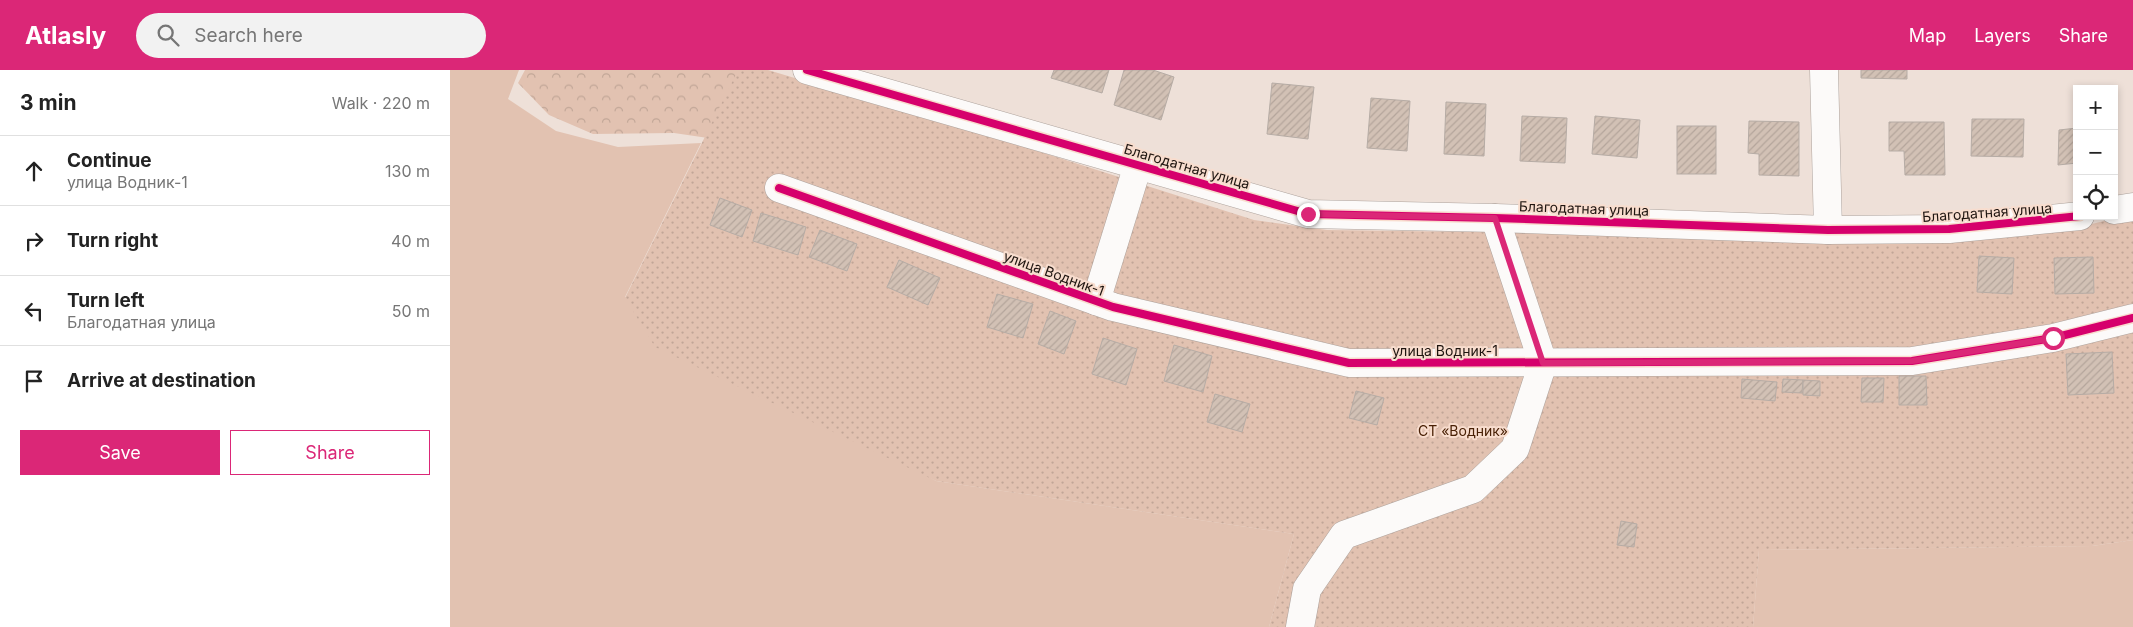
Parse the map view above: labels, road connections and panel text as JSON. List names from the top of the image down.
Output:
{
  "streets": {
    "street": ["Благодатная улица", "улица Водник-1"]
  },
  "parks": ["СТ «Водник»"],
  "page": {
    "header": "Atlasly",
    "search": "Search here",
    "nav": ["Map", "Layers", "Share"],
    "heading": ["3 min", "Walk · 220 m"],
    "map_buttons": ["+", "−"],
    "list": [
      ["Continue", "улица Водник-1", "130 m"],
      ["Turn right", "40 m"],
      ["Turn left", "Благодатная улица", "50 m"],
      "Arrive at destination"
    ],
    "buttons": ["Save", "Share"]
  }
}
